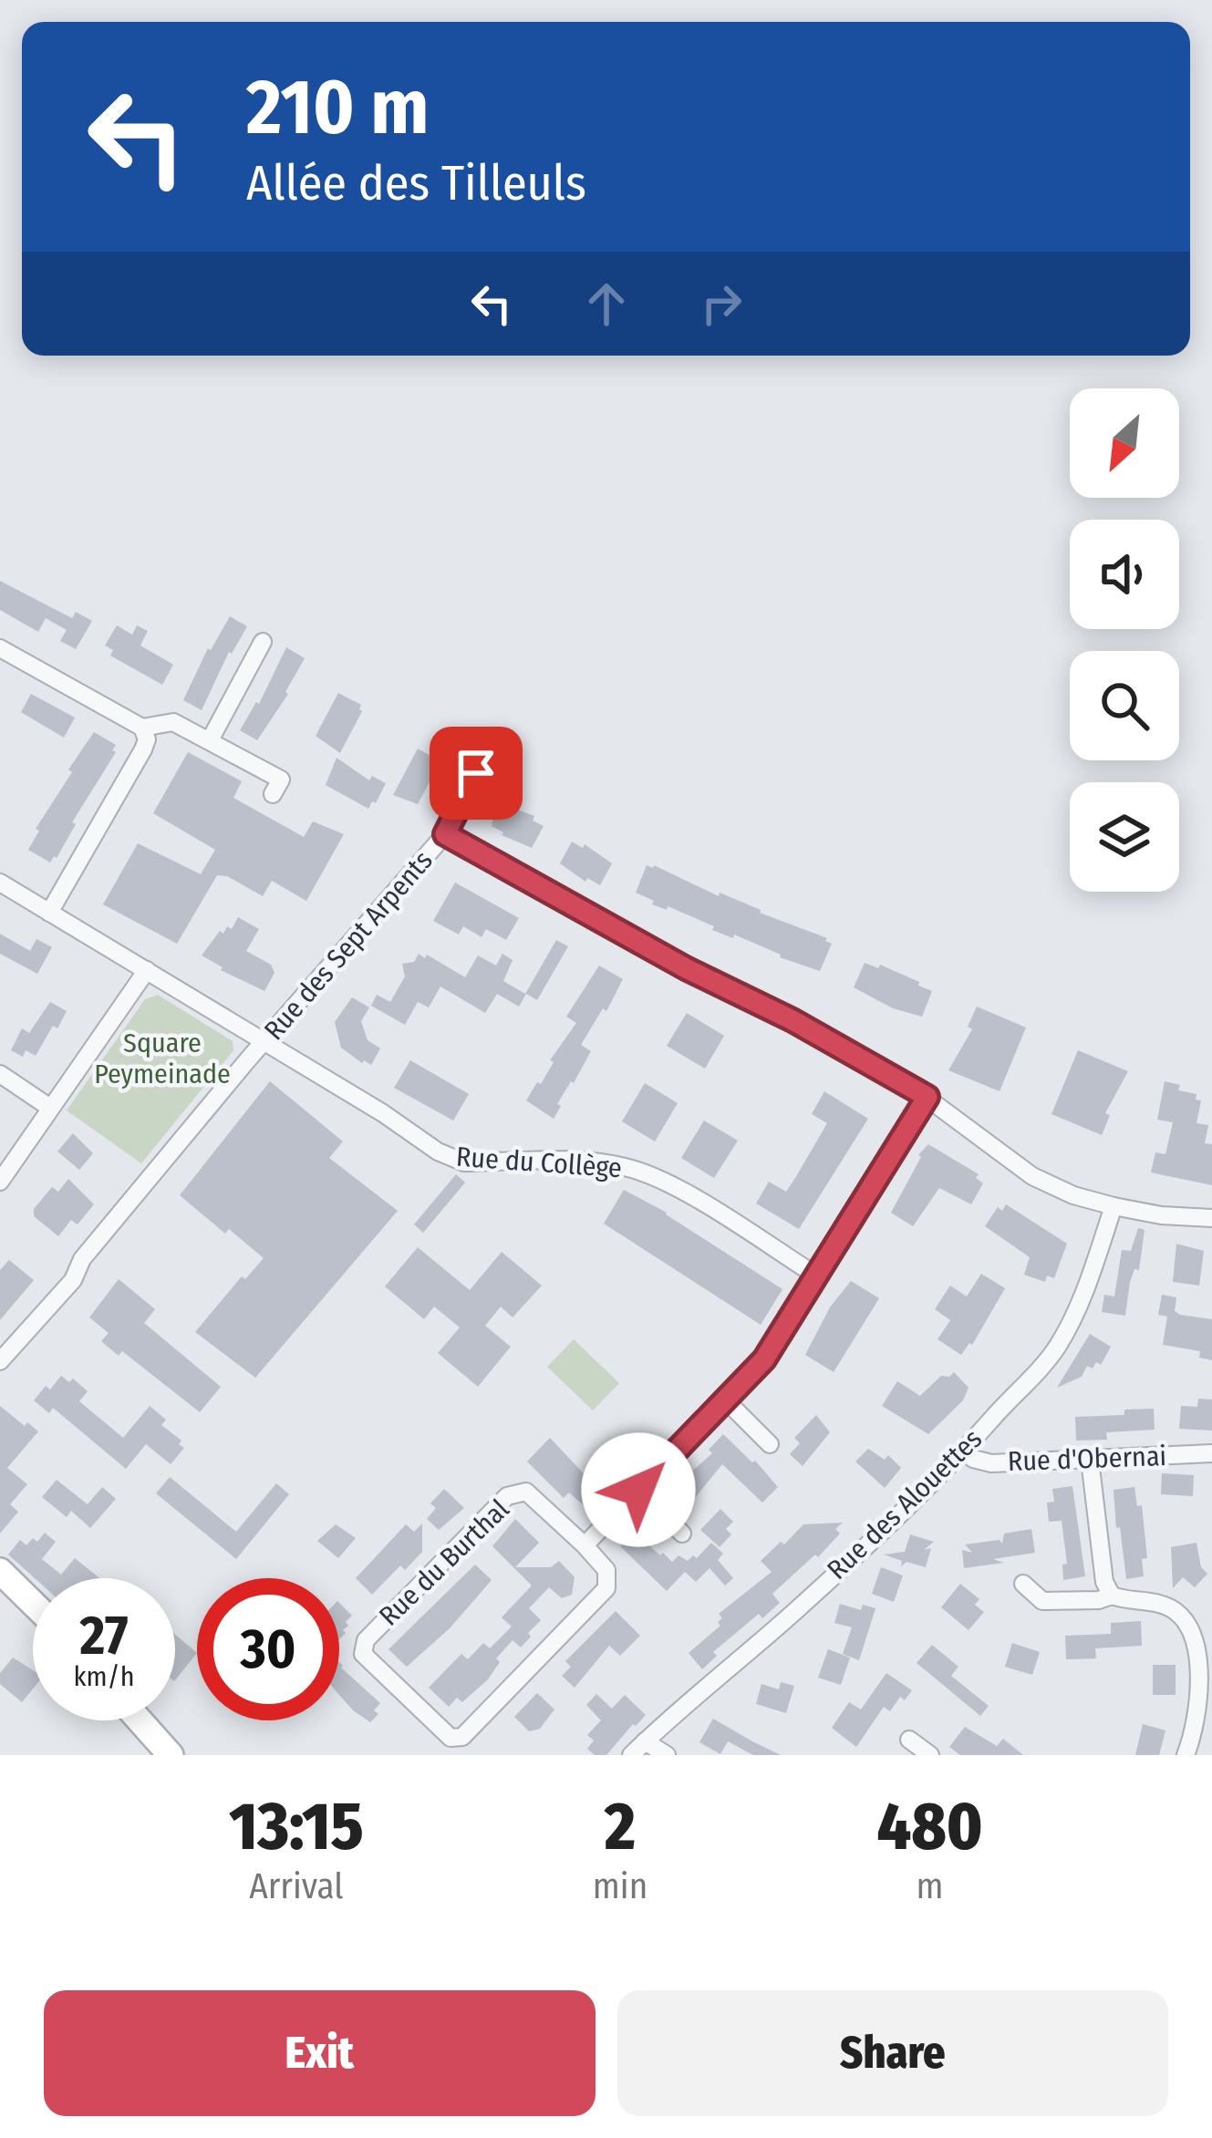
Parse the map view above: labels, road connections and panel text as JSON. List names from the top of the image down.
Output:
{
  "streets": {
    "street": [
      "Rue des Sept Arpents",
      "Rue du Collège",
      "Rue d'Obernai",
      "Rue des Alouettes",
      "Rue du Burthal"
    ]
  },
  "crossings": [
    ["Rue des Sept Arpents", "Rue du Collège"],
    ["Rue d'Obernai", "Rue des Alouettes"]
  ],
  "parks": ["Square Peymeinade"],
  "north": "bottom left",
  "page": {
    "turn": ["210 m", "Allée des Tilleuls"],
    "speed": "27 km/h",
    "limit": "30",
    "eta": [
      "13:15",
      "Arrival",
      "2",
      "min",
      "480",
      "m"
    ],
    "buttons": ["Exit", "Share"]
  }
}
